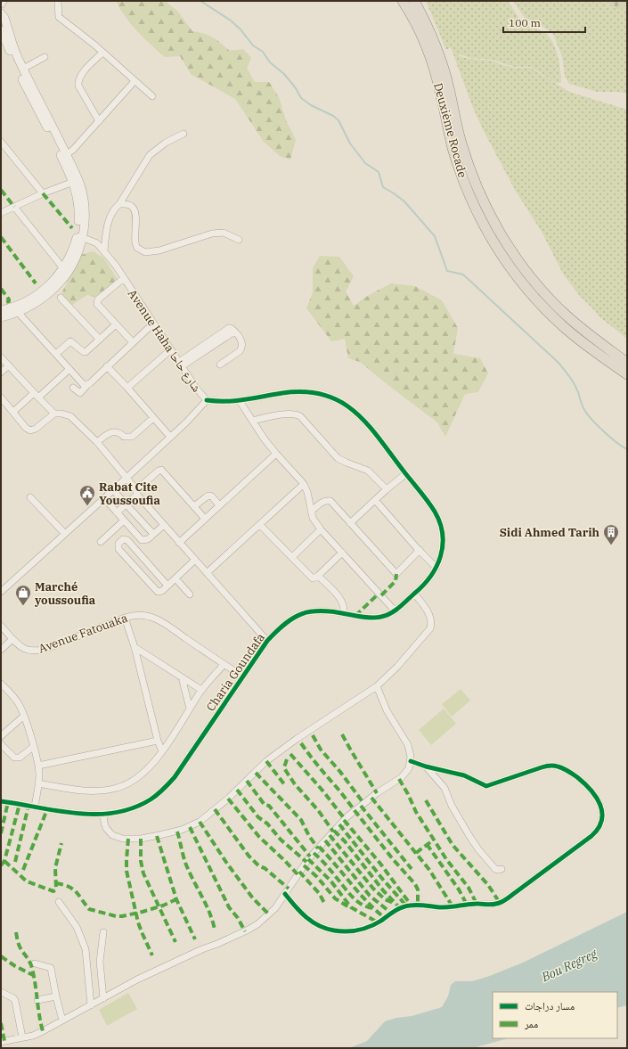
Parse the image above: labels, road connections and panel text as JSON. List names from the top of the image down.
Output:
{
  "streets": {
    "highway": ["Deuxième Rocade"],
    "street": ["Avenue Haha شارع حاحا", "Avenue Fatouaka", "Charia Goundafa"]
  },
  "crossings": [
    ["Avenue Haha شارع حاحا", "Charia Goundafa"],
    ["Avenue Fatouaka", "Charia Goundafa"]
  ],
  "water": ["Bou Regreg"],
  "places": {
    "public building": ["Rabat Cite Youssoufia"],
    "building": ["Sidi Ahmed Tarih"],
    "shop": ["Marché youssoufia"]
  },
  "legend": ["مسار دراجات", "ممر"],
  "scale_bar": "100 m"
}
